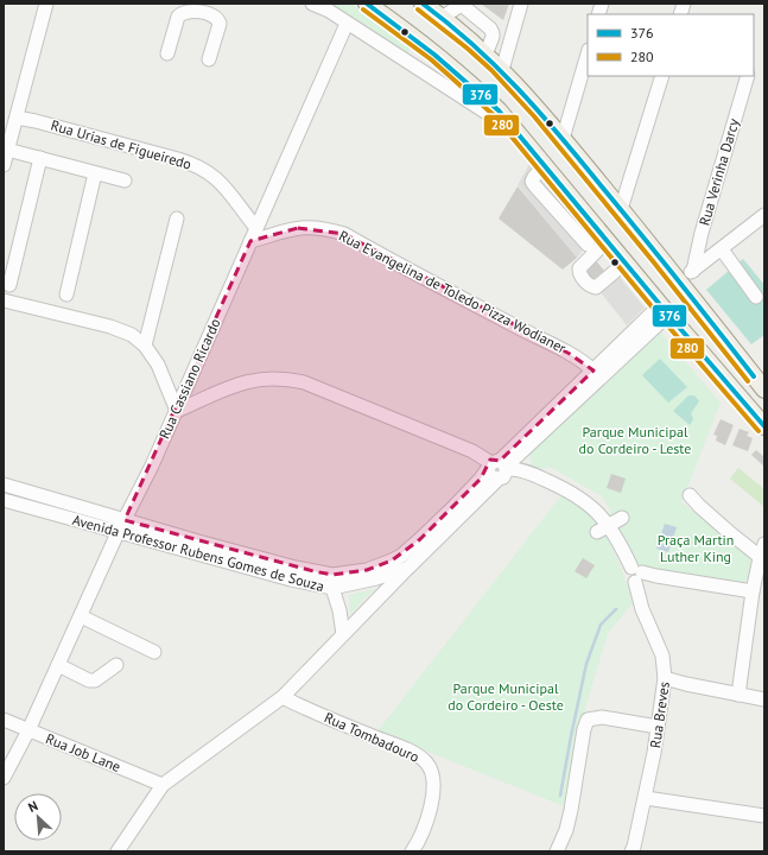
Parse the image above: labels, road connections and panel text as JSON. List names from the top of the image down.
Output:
{
  "streets": {
    "street": [
      "Rua Urias de Figueiredo",
      "Rua Verinha Darcy",
      "Rua Evangelina de Toledo Pizza Wodianer",
      "Rua Cassiano Ricardo",
      "Avenida Professor Rubens Gomes de Souza",
      "Rua Breves",
      "Rua Tombadouro",
      "Rua Job Lane"
    ]
  },
  "crossings": [
    ["Rua Urias de Figueiredo", "Rua Cassiano Ricardo"],
    ["Rua Evangelina de Toledo Pizza Wodianer", "Rua Cassiano Ricardo"],
    ["Rua Evangelina de Toledo Pizza Wodianer", "Avenida Professor Rubens Gomes de Souza"],
    ["Rua Cassiano Ricardo", "Avenida Professor Rubens Gomes de Souza"],
    ["Rua Cassiano Ricardo", "Rua Job Lane"],
    ["Avenida Professor Rubens Gomes de Souza", "Rua Breves"]
  ],
  "parks": ["Parque Municipal do Cordeiro - Leste", "Praça Martin Luther King", "Parque Municipal do Cordeiro - Oeste"],
  "lines": ["transit line 376", "transit line 280"],
  "legend": ["376", "280"],
  "north": "top left"
}
